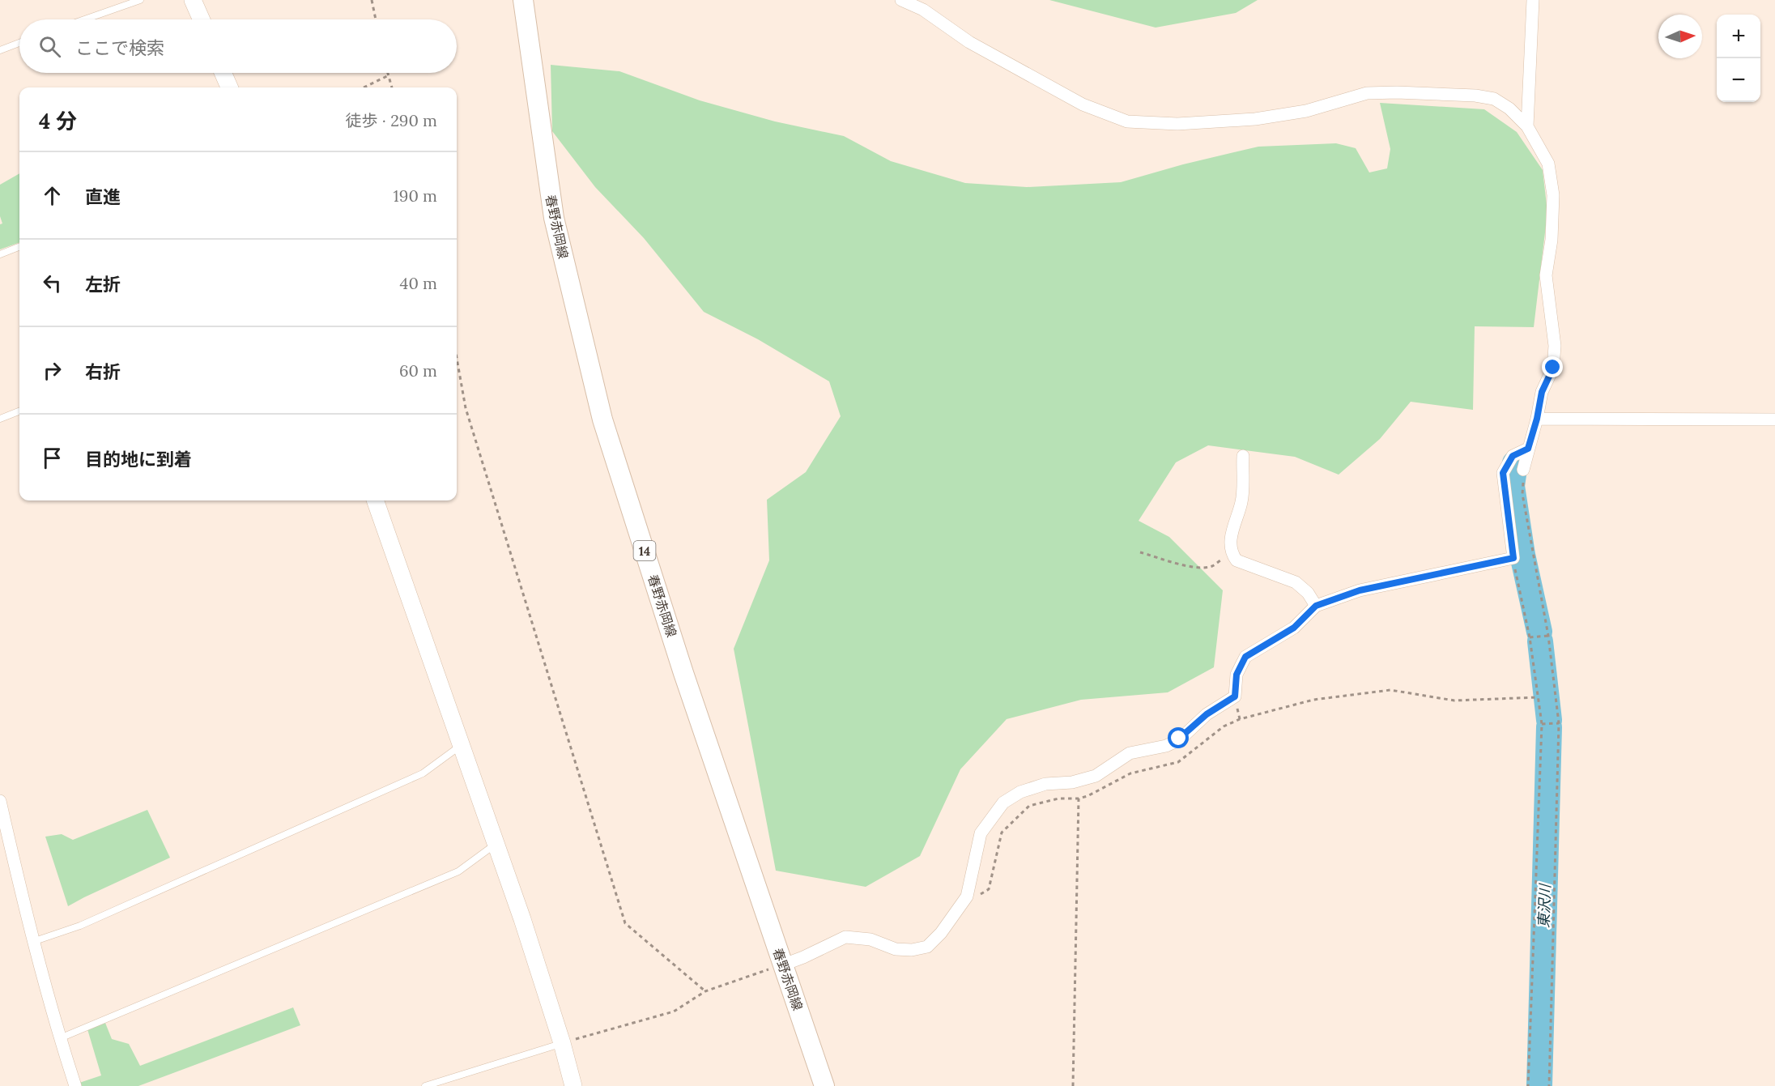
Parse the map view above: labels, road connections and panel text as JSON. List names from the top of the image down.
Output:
{
  "streets": {
    "main road": ["春野赤岡線", "14"]
  },
  "water": ["東沢川"],
  "north": "right",
  "page": {
    "map_buttons": ["+", "−"],
    "search": "ここで検索",
    "heading": ["4 分", "徒歩 · 290 m"],
    "list": [
      ["直進", "190 m"],
      ["左折", "40 m"],
      ["右折", "60 m"],
      "目的地に到着"
    ]
  }
}
